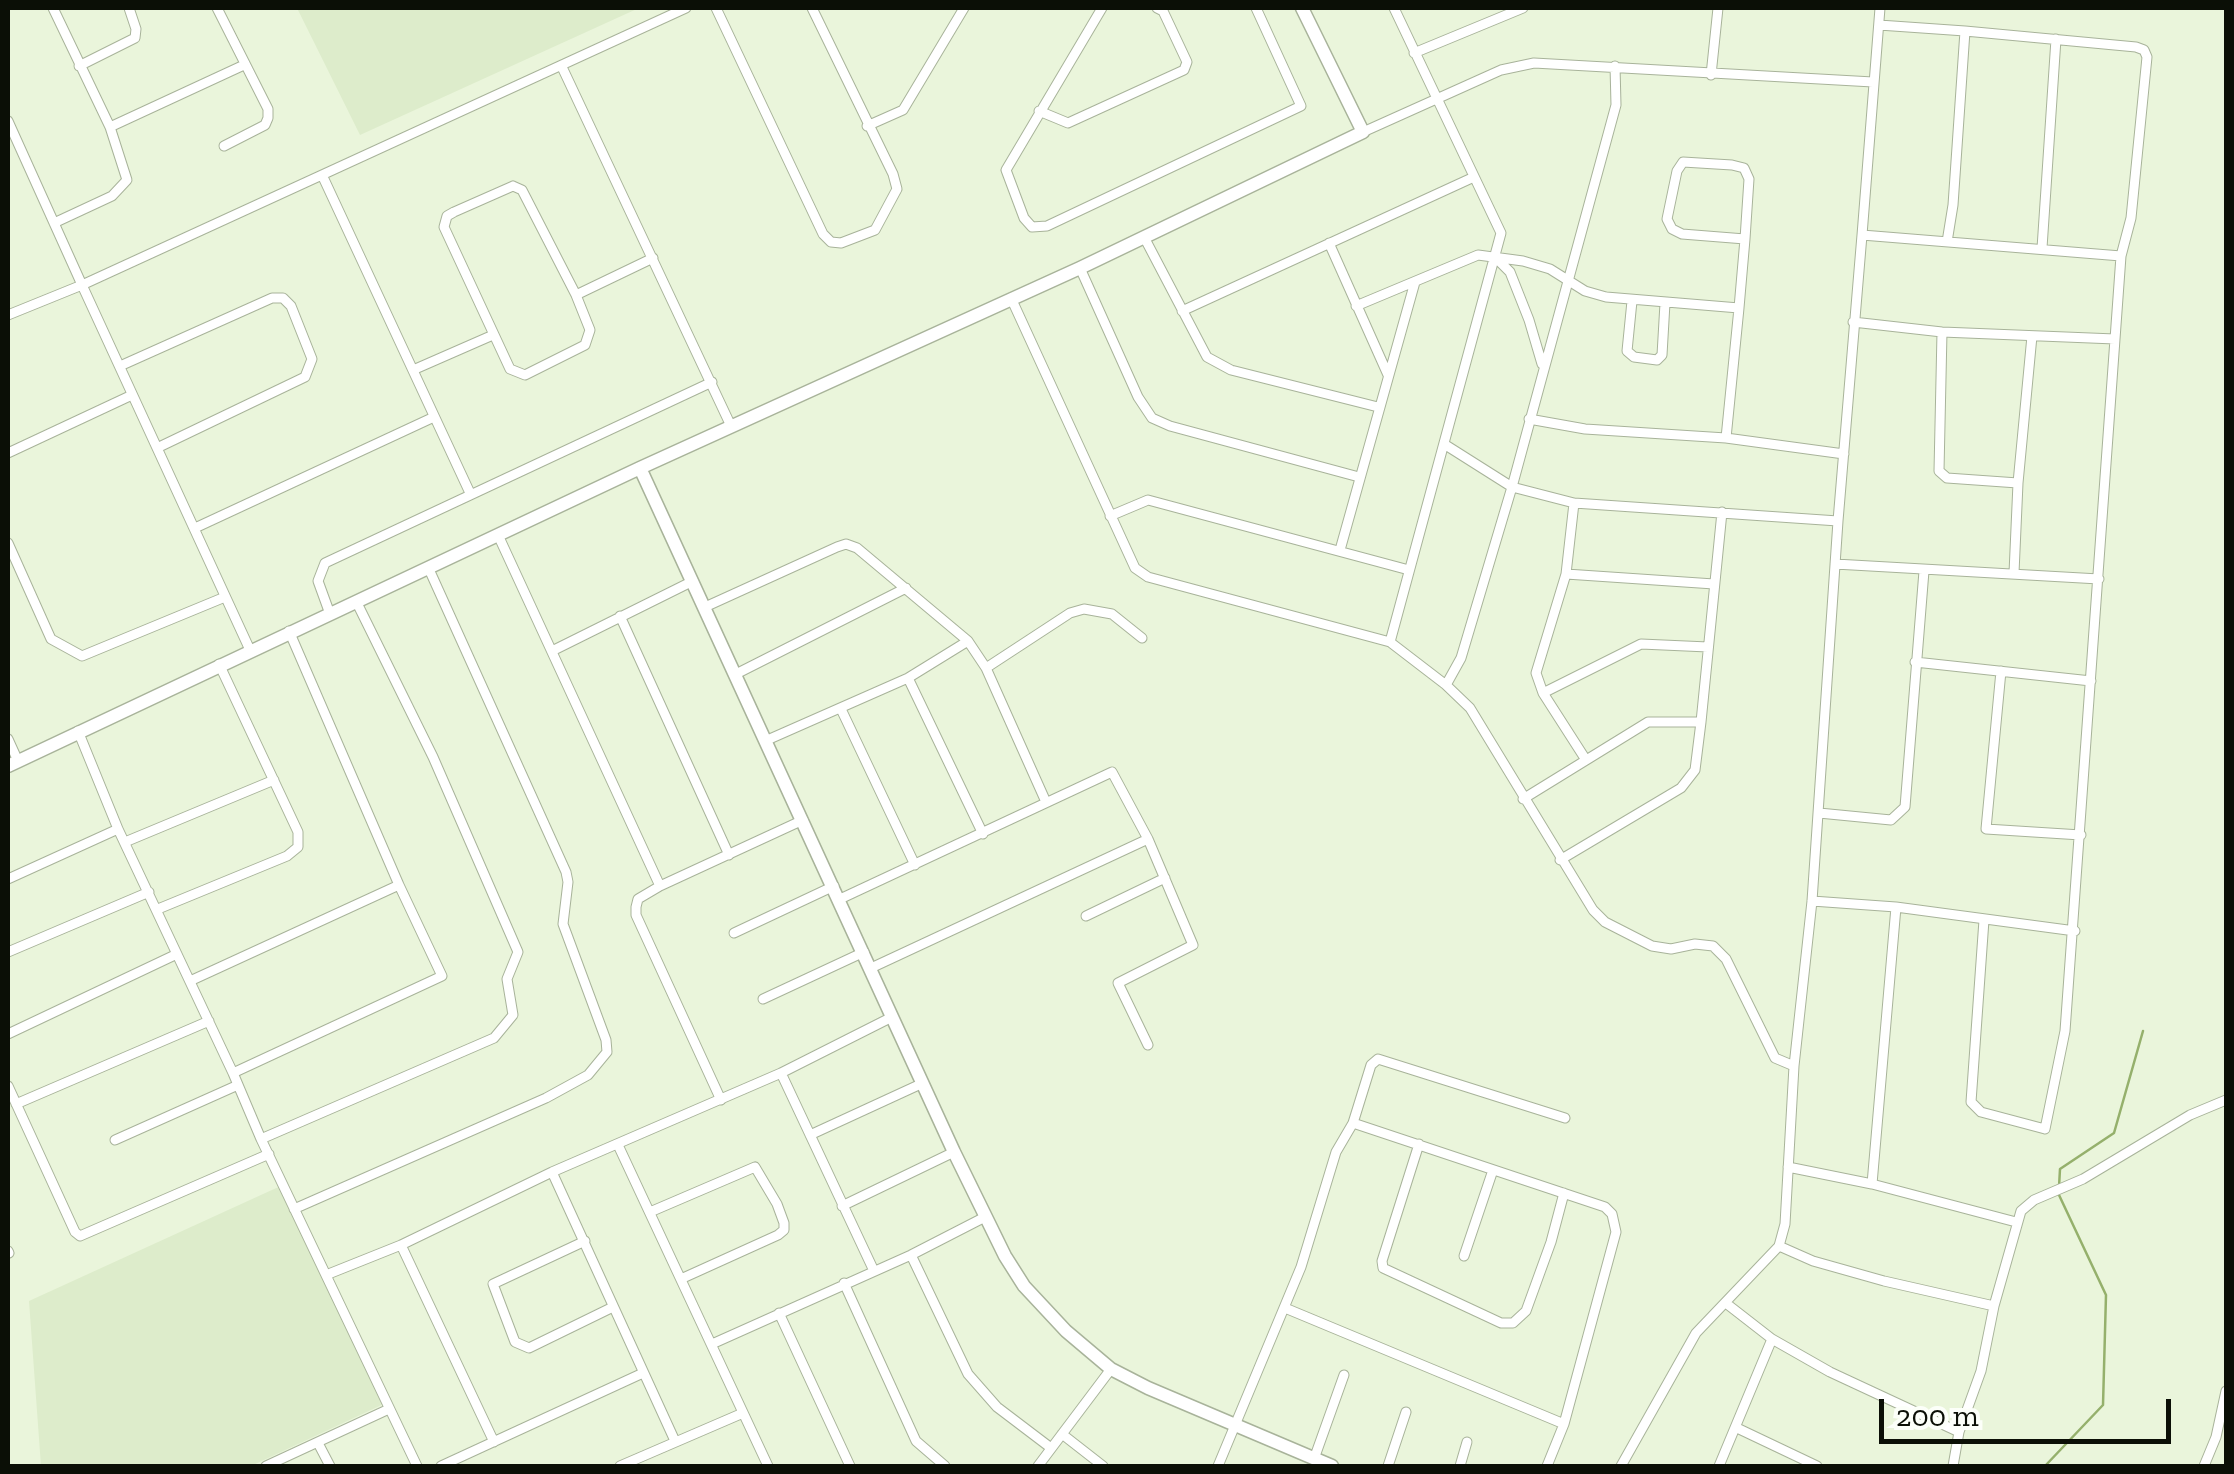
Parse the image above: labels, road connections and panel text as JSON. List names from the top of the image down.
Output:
{
  "scale_bar": "200 m"
}
